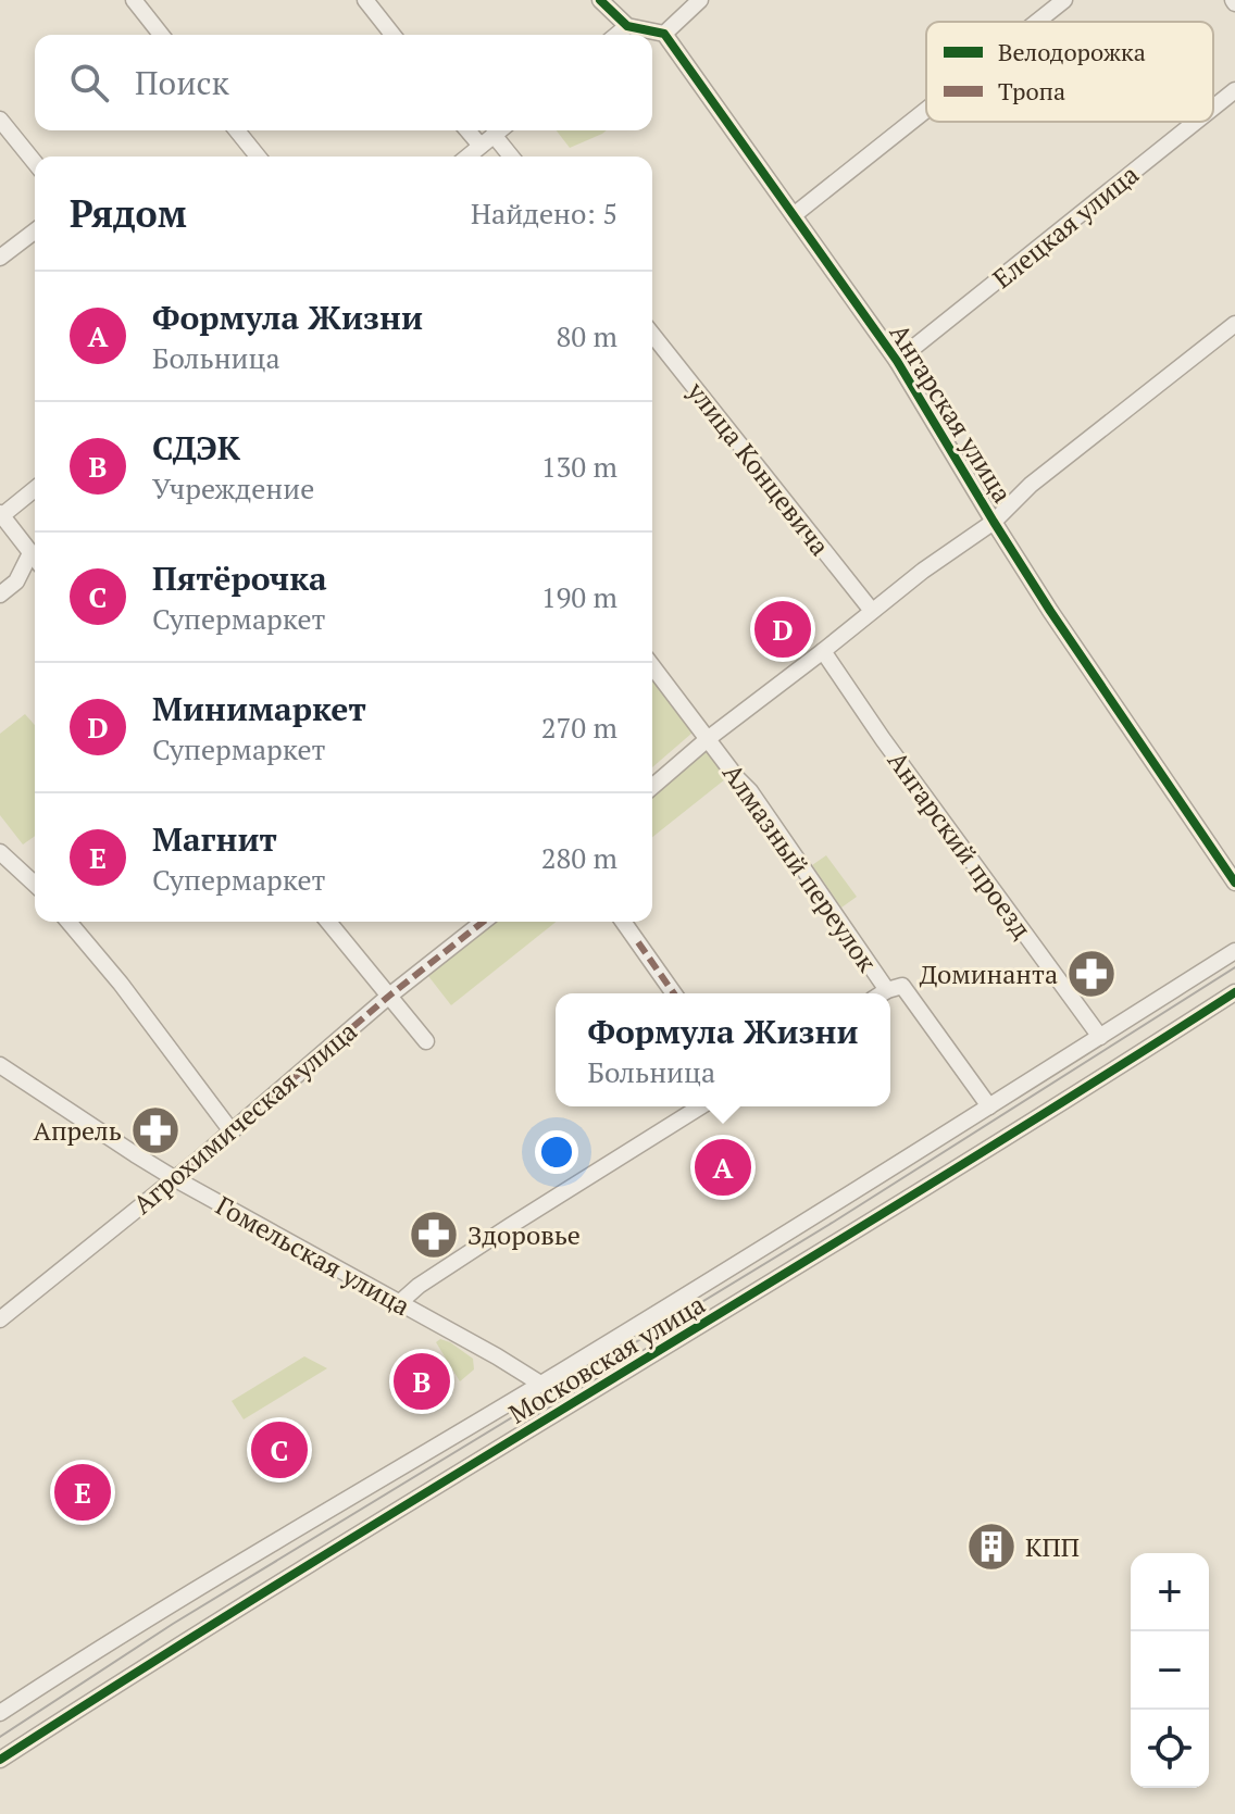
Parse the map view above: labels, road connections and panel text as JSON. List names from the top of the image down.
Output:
{
  "streets": {
    "street": [
      "Елецкая улица",
      "Ангарская улица",
      "улица Концевича",
      "Ангарский проезд",
      "Алмазный переулок",
      "Агрохимическая улица",
      "Гомельская улица",
      "Московская улица"
    ]
  },
  "crossings": [
    ["Елецкая улица", "Ангарская улица"],
    ["Ангарский проезд", "Московская улица"],
    ["Алмазный переулок", "Московская улица"],
    ["Агрохимическая улица", "Гомельская улица"],
    ["Гомельская улица", "Московская улица"]
  ],
  "places": {
    "pharmacy": ["Доминанта", "Апрель", "Здоровье"],
    "building": ["КПП"]
  },
  "legend": ["Велодорожка", "Тропа"],
  "page": {
    "search": "Поиск",
    "heading": ["Рядом", "Найдено: 5"],
    "list": [
      {
        "mark": "A",
        "name": "Формула Жизни",
        "note": "Больница",
        "value": "80 m"
      },
      {
        "mark": "B",
        "name": "СДЭК",
        "note": "Учреждение",
        "value": "130 m"
      },
      {
        "mark": "C",
        "name": "Пятёрочка",
        "note": "Супермаркет",
        "value": "190 m"
      },
      {
        "mark": "D",
        "name": "Минимаркет",
        "note": "Супермаркет",
        "value": "270 m"
      },
      {
        "mark": "E",
        "name": "Магнит",
        "note": "Супермаркет",
        "value": "280 m"
      }
    ],
    "pins": [
      "D",
      "A",
      "B",
      "C",
      "E"
    ],
    "popup": ["Формула Жизни", "Больница"],
    "map_buttons": ["+", "−"]
  }
}
